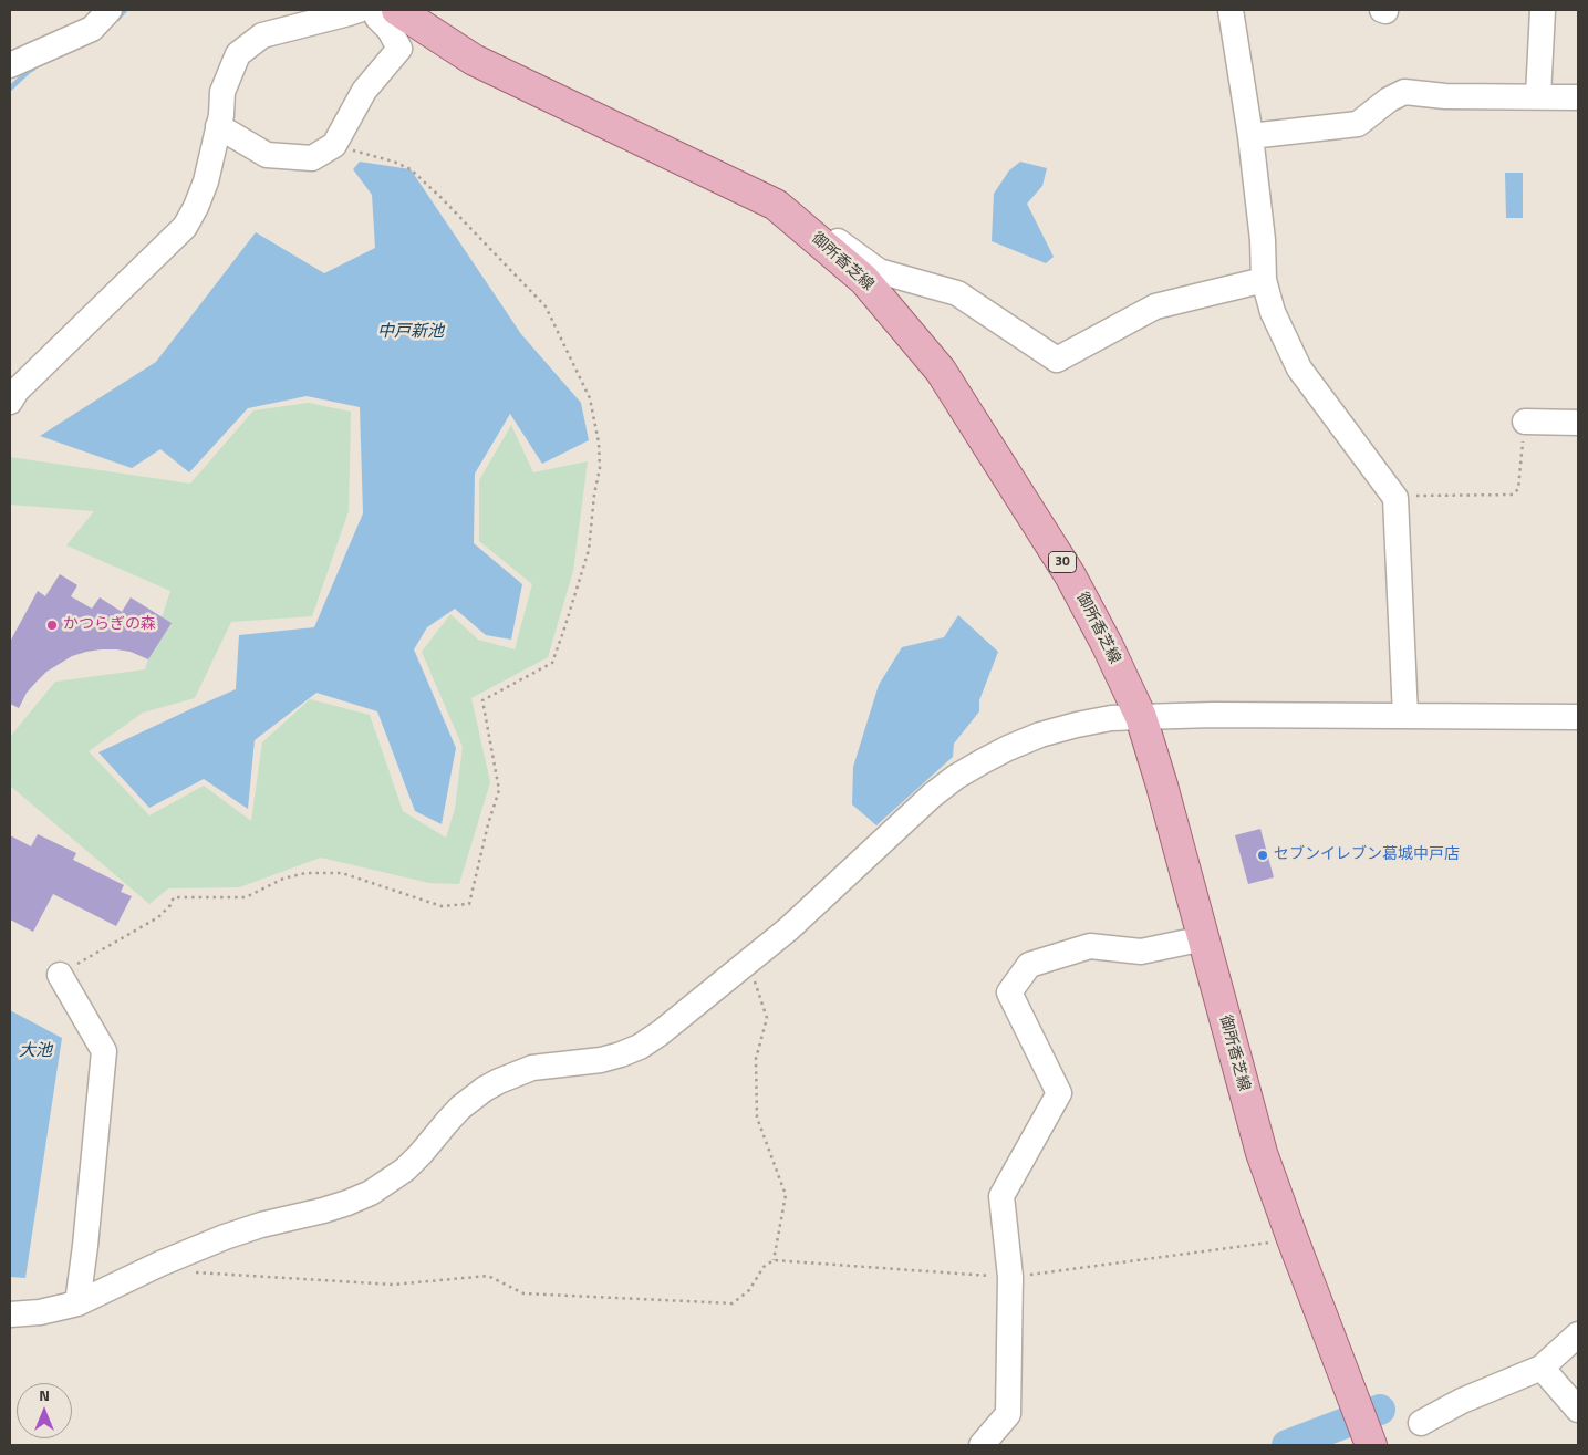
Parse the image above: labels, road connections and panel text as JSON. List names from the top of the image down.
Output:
{
  "streets": {
    "main road": ["御所香芝線", "30"]
  },
  "water": ["中戸新池", "大池"],
  "places": ["かつらぎの森", "セブンイレブン葛城中戸店"],
  "north": "top"
}
